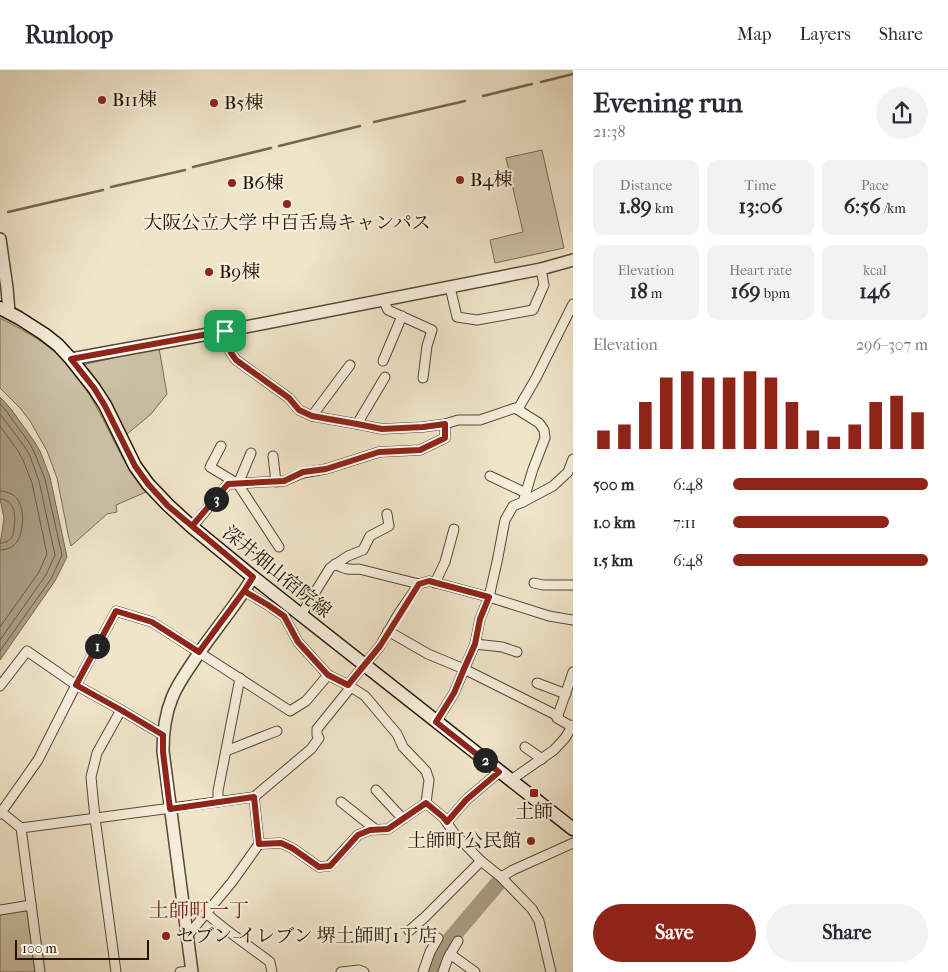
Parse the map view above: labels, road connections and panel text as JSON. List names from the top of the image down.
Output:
{
  "streets": {
    "main road": ["深井畑山宿院線"]
  },
  "districts": ["土師町一丁"],
  "places": {
    "other": [
      "B11棟",
      "B5棟",
      "B4棟",
      "B6棟",
      "大阪公立大学 中百舌鳥キャンパス",
      "B9棟",
      "土師町公民館",
      "セブン-イレブン 堺土師町1丁店"
    ],
    "transit": ["土師"]
  },
  "scale_bar": "100 m",
  "page": {
    "header": "Runloop",
    "nav": ["Map", "Layers", "Share"],
    "heading": ["Evening run", "21:38"],
    "stats": [
      ["Distance", "1.89 km"],
      ["Time", "13:06"],
      ["Pace", "6:56 /km"],
      ["Elevation", "18 m"],
      ["Heart rate", "169 bpm"],
      ["kcal", "146"]
    ],
    "chart": ["Elevation", "296–307 m"],
    "list": [
      {
        "name": "500 m",
        "note": "6:48"
      },
      {
        "name": "1.0 km",
        "note": "7:11"
      },
      {
        "name": "1.5 km",
        "note": "6:48"
      }
    ],
    "pins": ["3", "1", "2"],
    "buttons": ["Save", "Share"],
    "scale": "100 m"
  }
}
